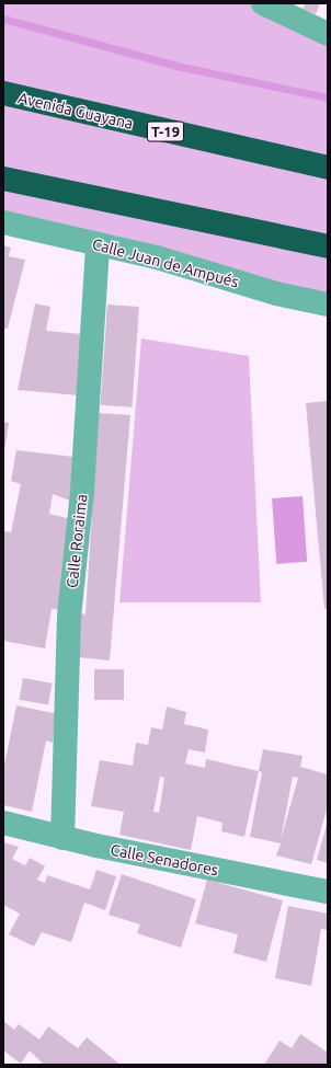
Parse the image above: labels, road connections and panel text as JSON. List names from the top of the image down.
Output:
{
  "streets": {
    "highway": ["Avenida Guayana", "T-19"],
    "street": ["Calle Juan de Ampués", "Calle Roraima", "Calle Senadores"]
  },
  "crossings": [
    ["Calle Juan de Ampués", "Calle Roraima"],
    ["Calle Roraima", "Calle Senadores"]
  ]
}
